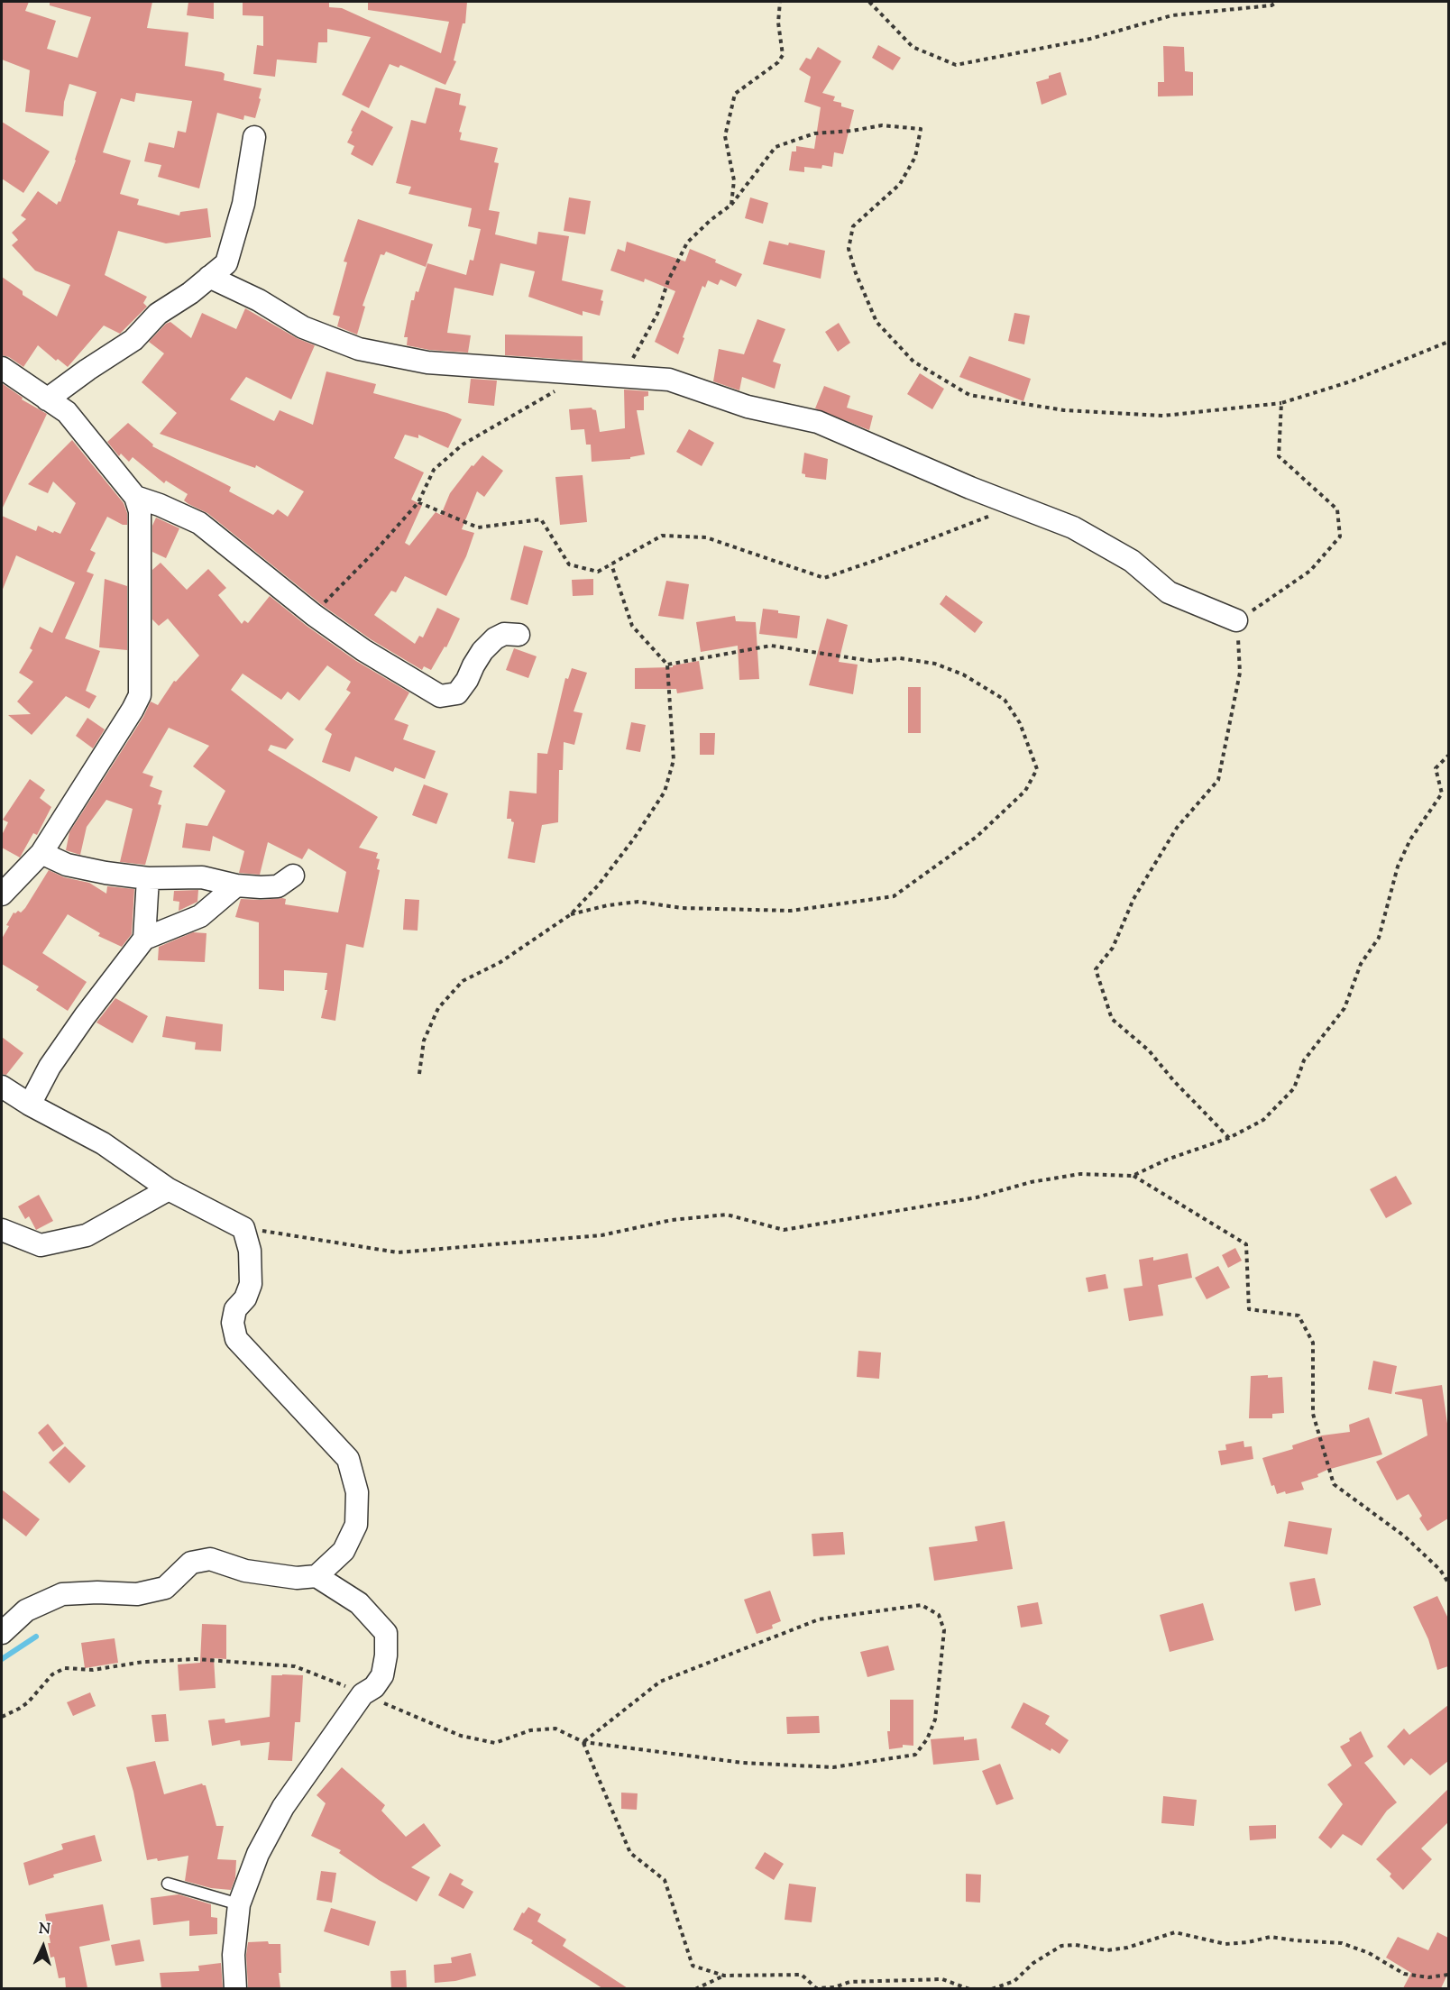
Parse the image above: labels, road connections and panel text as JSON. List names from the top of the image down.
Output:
{
  "north": "top"
}
